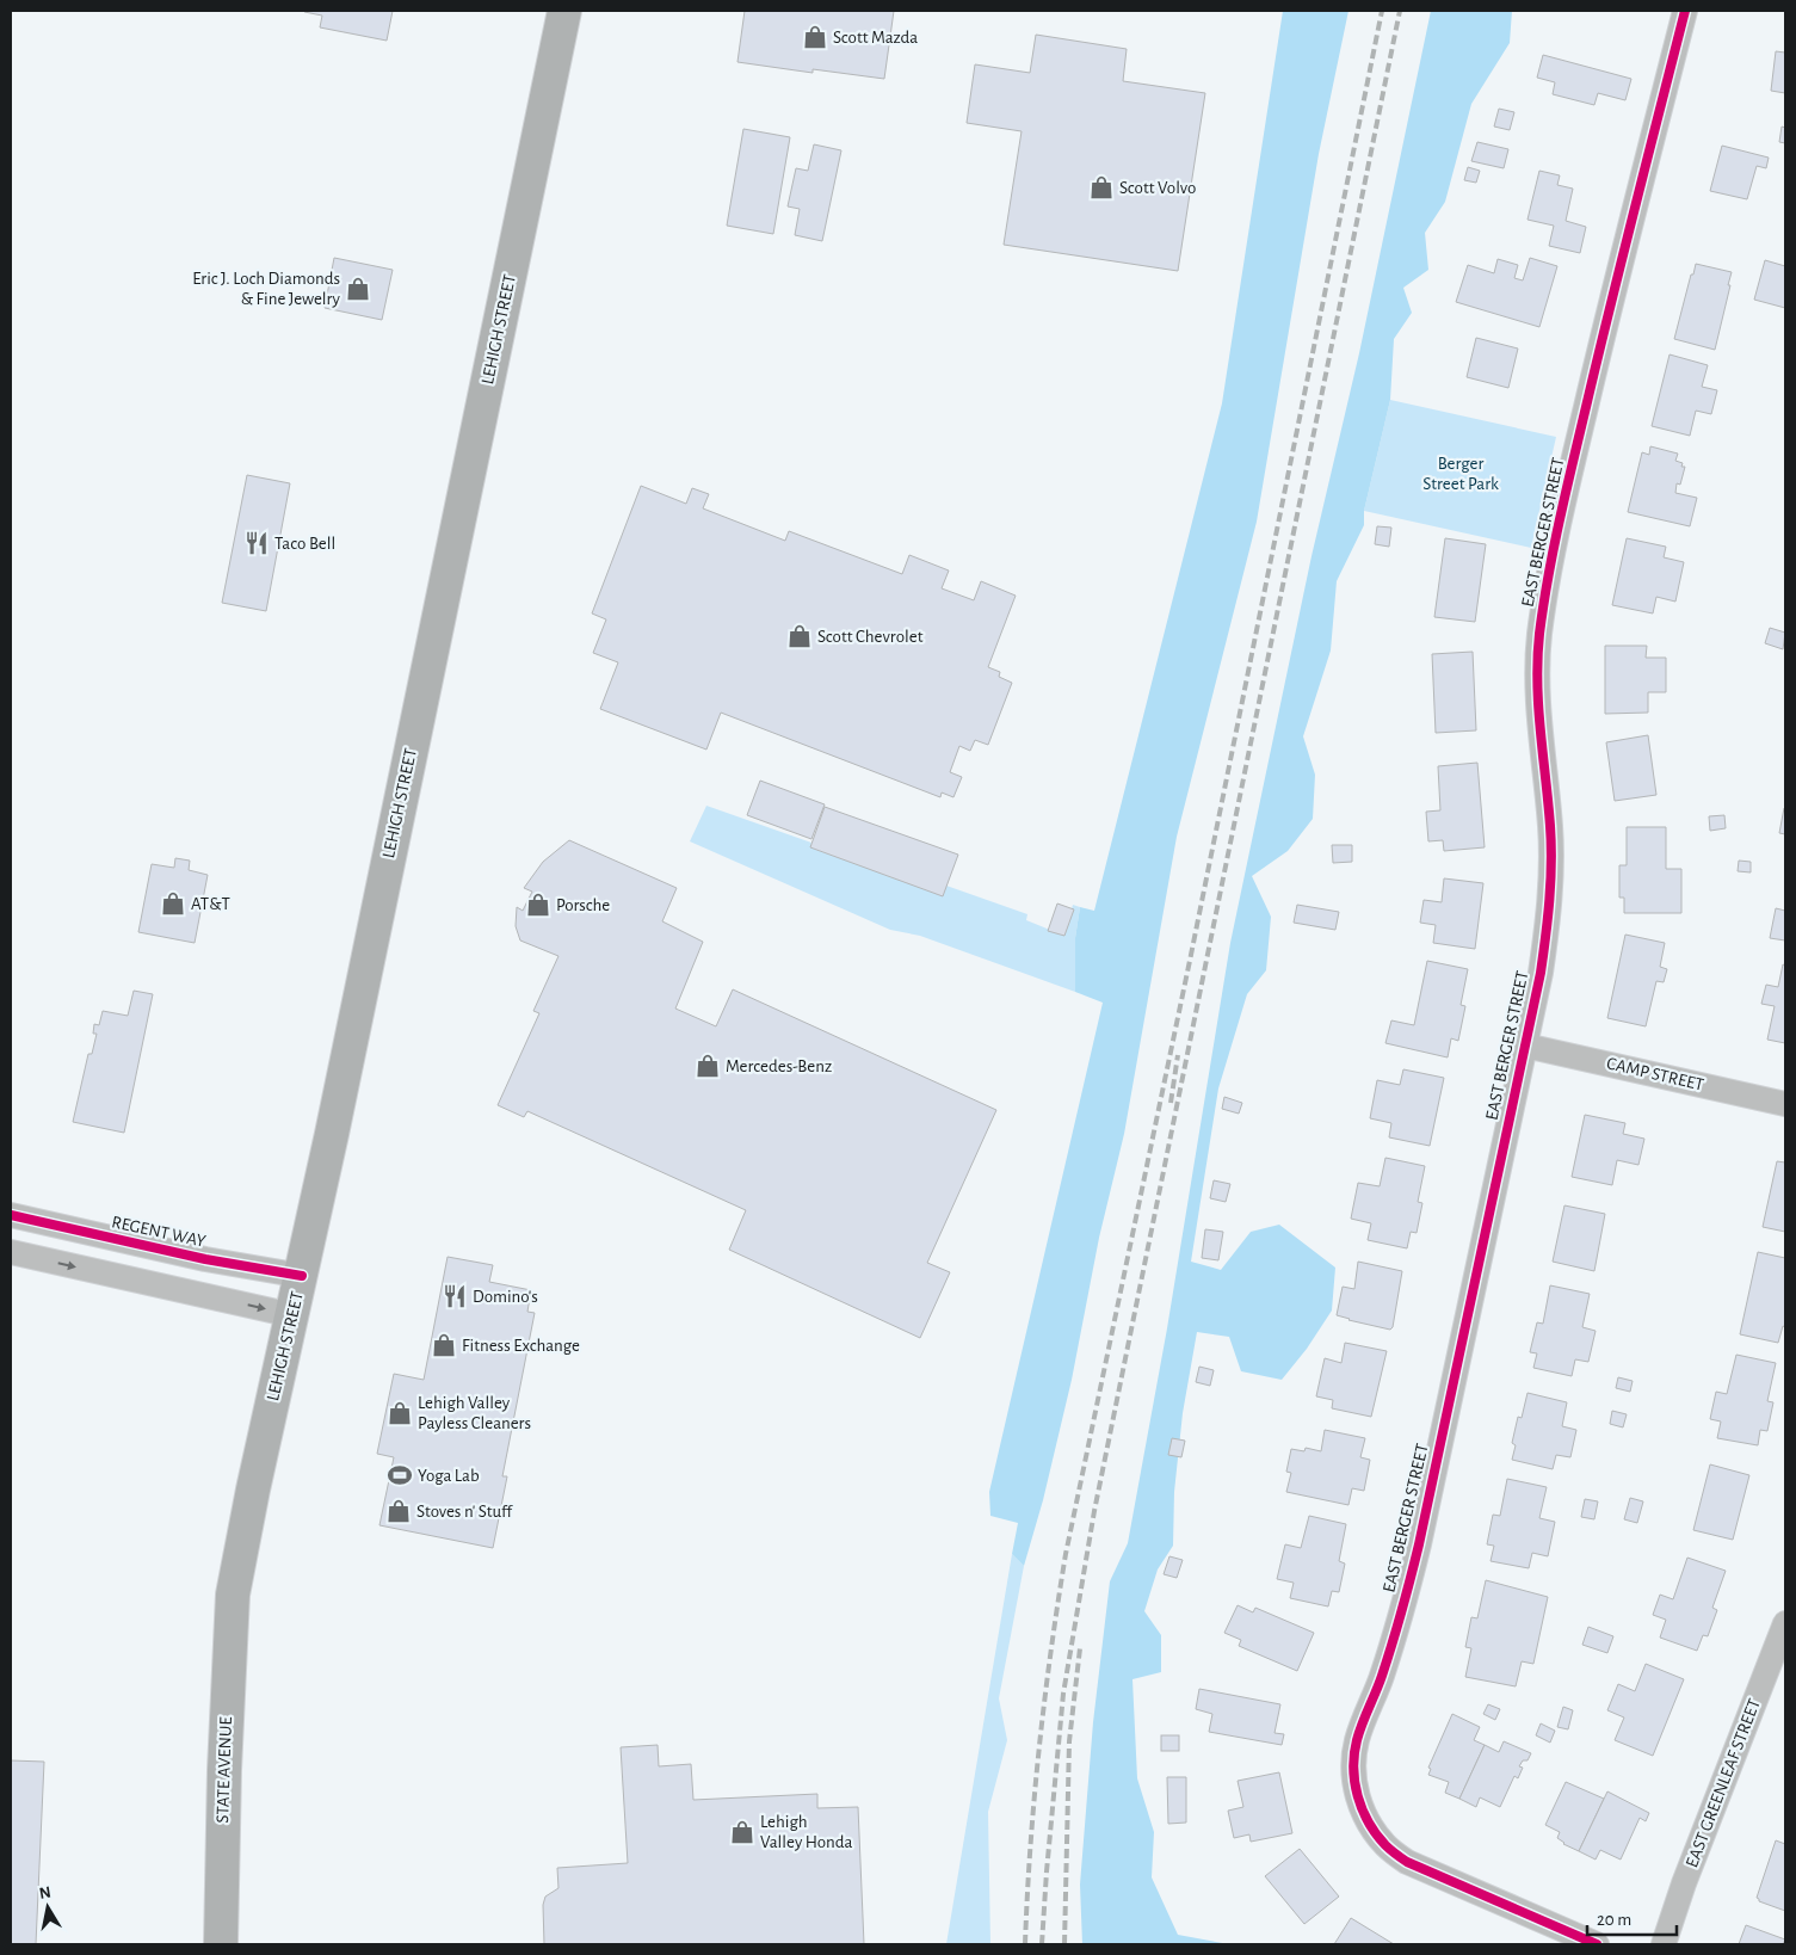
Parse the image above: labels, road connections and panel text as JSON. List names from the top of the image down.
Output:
{
  "streets": {
    "highway": ["LEHIGH STREET", "STATE AVENUE"],
    "street": [
      "EAST BERGER STREET",
      "CAMP STREET",
      "REGENT WAY",
      "EAST GREENLEAF STREET"
    ]
  },
  "crossings": [
    ["LEHIGH STREET", "REGENT WAY"],
    ["LEHIGH STREET", "STATE AVENUE"],
    ["EAST BERGER STREET", "CAMP STREET"]
  ],
  "parks": ["Berger Street Park"],
  "places": {
    "shop": [
      "Scott Mazda",
      "Scott Volvo",
      "Eric J. Loch Diamonds & Fine Jewelry",
      "Scott Chevrolet",
      "AT&T",
      "Porsche",
      "Mercedes-Benz",
      "Fitness Exchange",
      "Lehigh Valley Payless Cleaners",
      "Stoves n' Stuff",
      "Lehigh Valley Honda"
    ],
    "restaurant": ["Taco Bell", "Domino's"],
    "sports": ["Yoga Lab"]
  },
  "scale_bar": "20 m",
  "north": "top"
}
